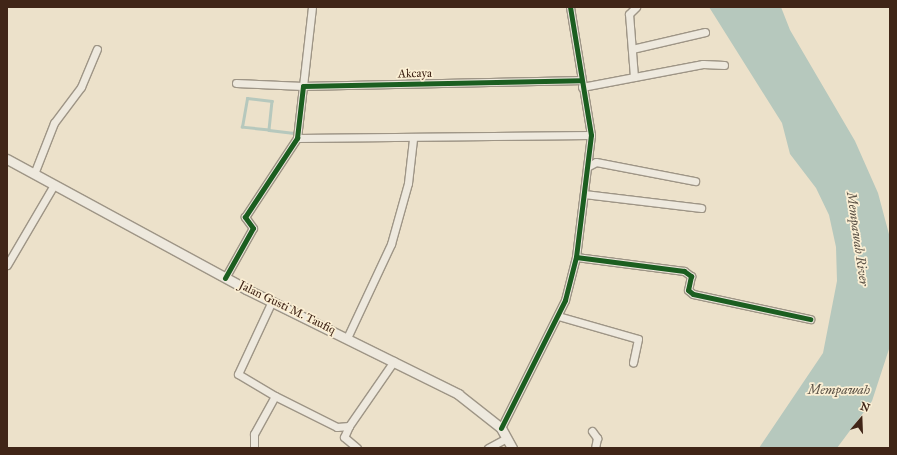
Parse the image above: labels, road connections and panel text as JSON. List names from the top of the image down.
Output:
{
  "streets": {
    "main road": ["Jalan Gusti M. Taufiq"],
    "street": ["Akcaya"]
  },
  "water": ["Mempawah River", "Mempawah"],
  "north": "top"
}
